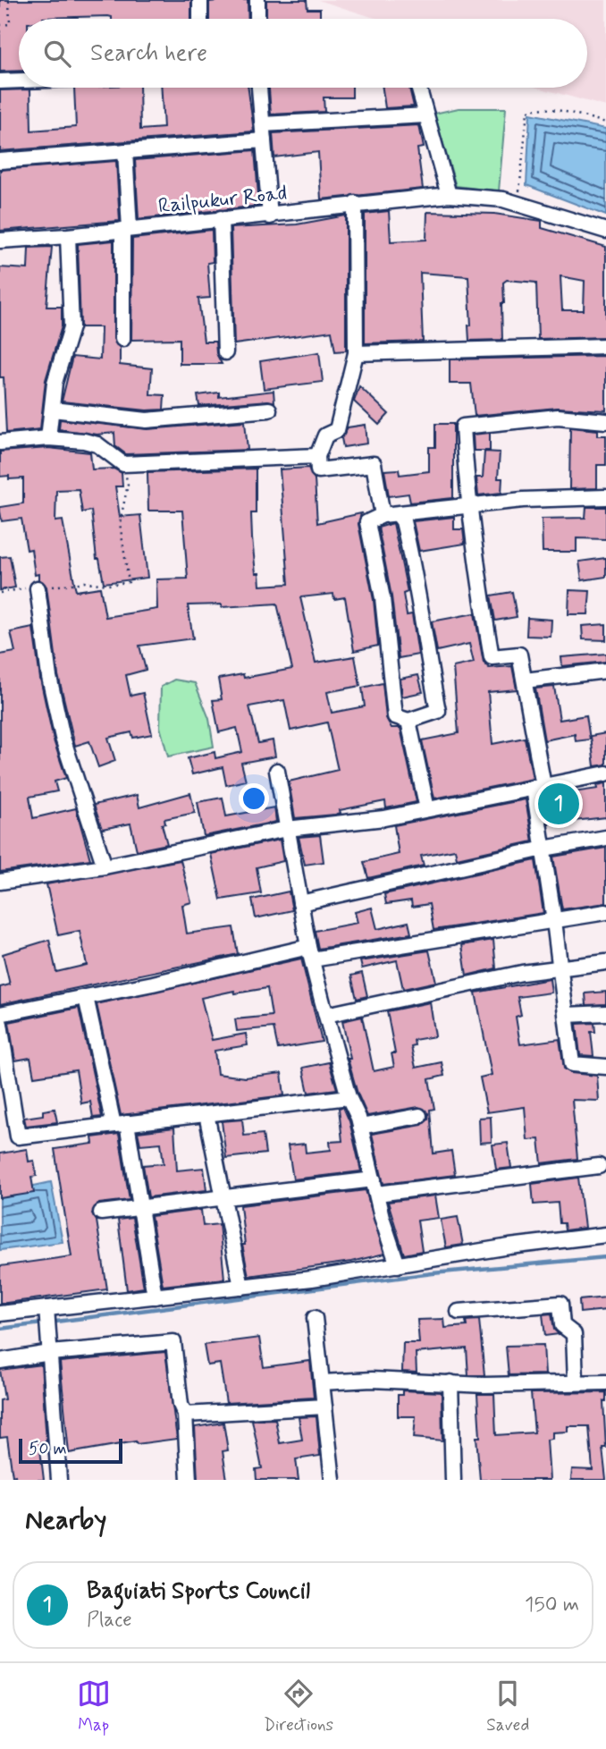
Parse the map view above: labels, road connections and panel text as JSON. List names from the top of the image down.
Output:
{
  "streets": {
    "street": ["Railpukur Road"]
  },
  "scale_bar": "50 m",
  "page": {
    "search": "Search here",
    "pins": "1",
    "scale": "50 m",
    "heading": "Nearby",
    "list": [
      {
        "mark": "1",
        "name": "Baguiati Sports Council",
        "note": "Place",
        "value": "150 m"
      }
    ],
    "nav": ["Map", "Directions", "Saved"]
  }
}
